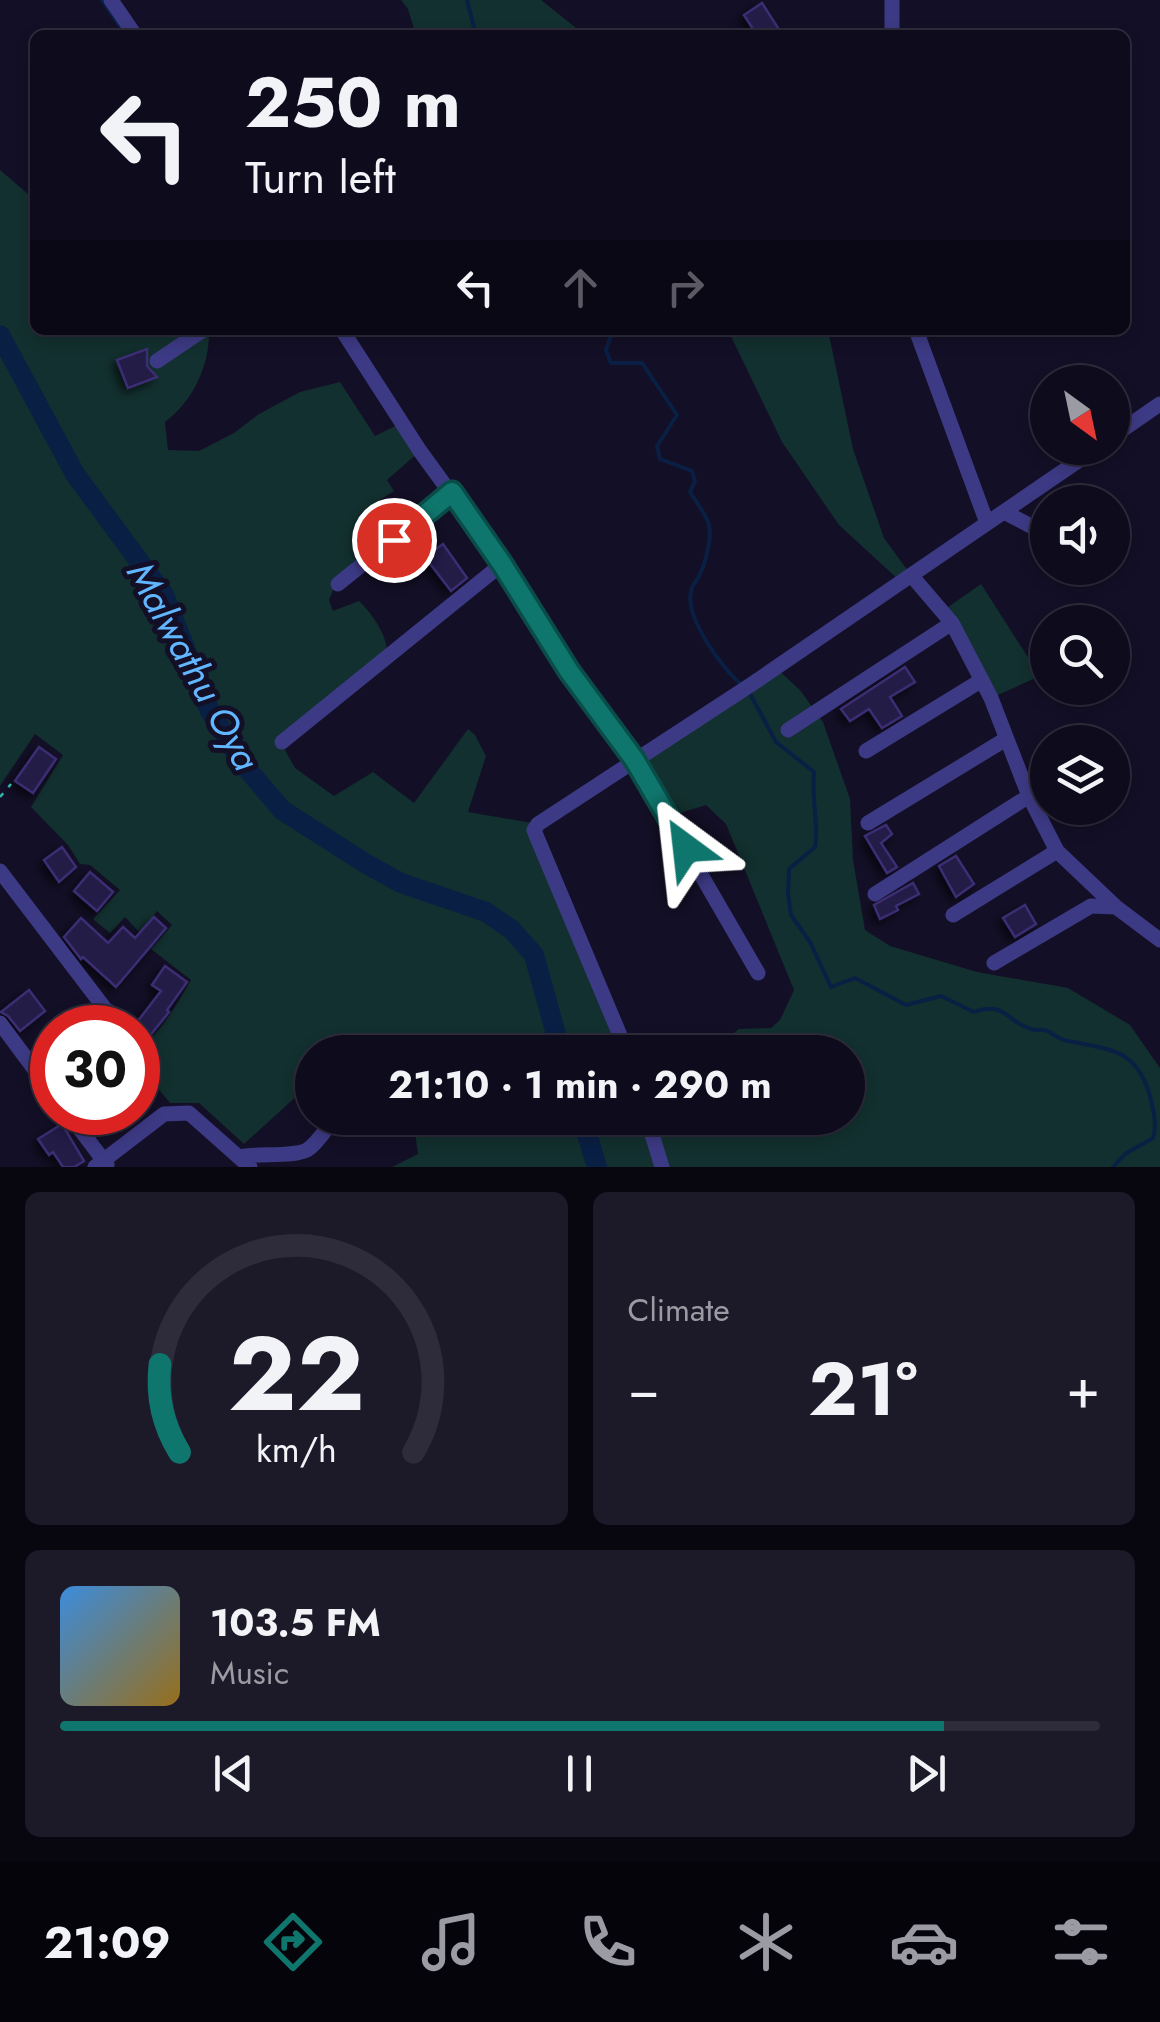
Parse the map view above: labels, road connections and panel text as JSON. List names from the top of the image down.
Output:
{
  "water": ["Malwathu Oya"],
  "north": "bottom right",
  "page": {
    "turn": ["250 m", "Turn left"],
    "limit": "30",
    "trip": "21:10 · 1 min · 290 m",
    "tile": "Climate",
    "heat": ["−", "21°", "+"],
    "song": ["103.5 FM", "Music"],
    "tabs": "21:09",
    "gauge": ["22", "km/h"]
  }
}
